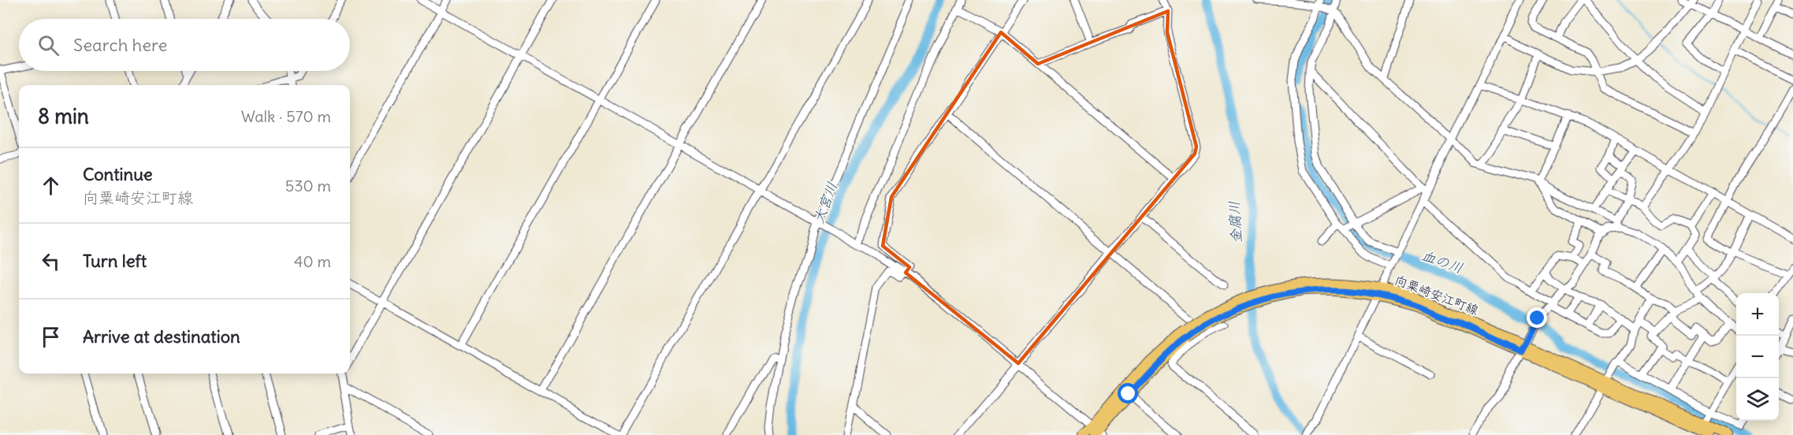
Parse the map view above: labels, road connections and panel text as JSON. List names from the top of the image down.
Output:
{
  "streets": {
    "main road": ["向粟崎安江町線"]
  },
  "water": ["大宮川", "金腐川", "血の川"],
  "page": {
    "search": "Search here",
    "heading": ["8 min", "Walk · 570 m"],
    "list": [
      ["Continue", "向粟崎安江町線", "530 m"],
      ["Turn left", "40 m"],
      "Arrive at destination"
    ],
    "map_buttons": ["+", "−"]
  }
}
